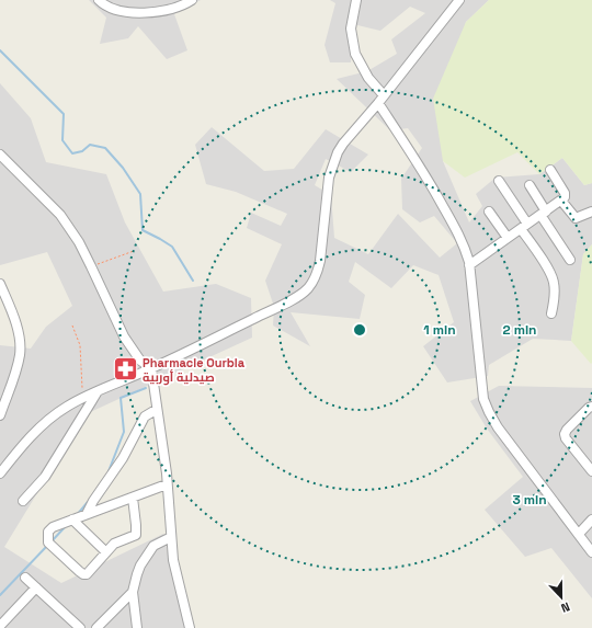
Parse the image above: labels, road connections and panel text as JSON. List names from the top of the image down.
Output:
{
  "places": {
    "pharmacy": ["Pharmacie Ourbia صيدلية أوربية"]
  },
  "north": "bottom",
  "rings": ["1 min", "2 min", "3 min"]
}
